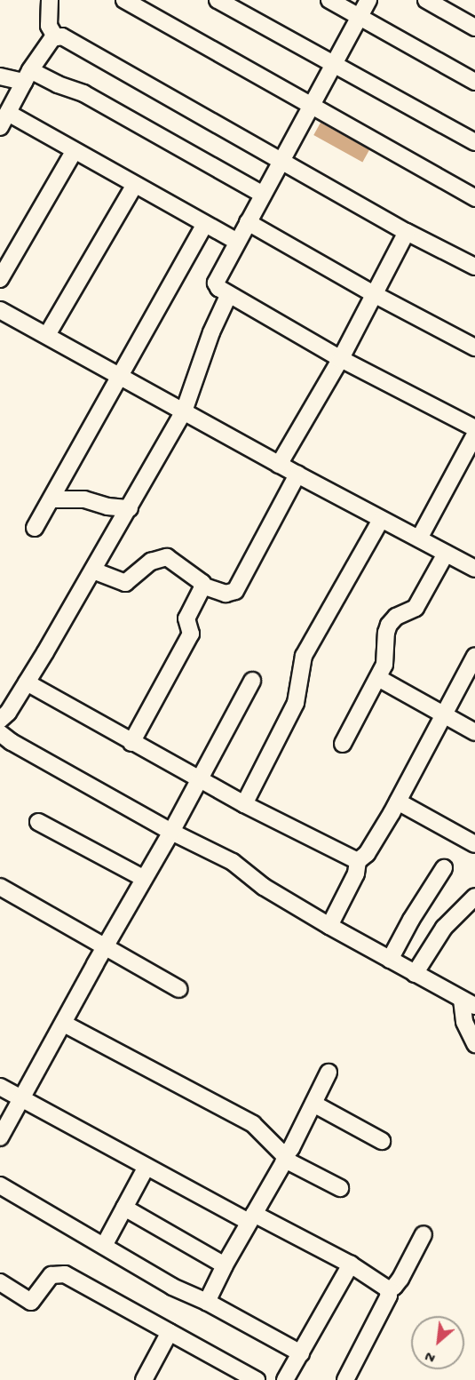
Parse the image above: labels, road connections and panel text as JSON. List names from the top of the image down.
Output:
{
  "north": "bottom left"
}
